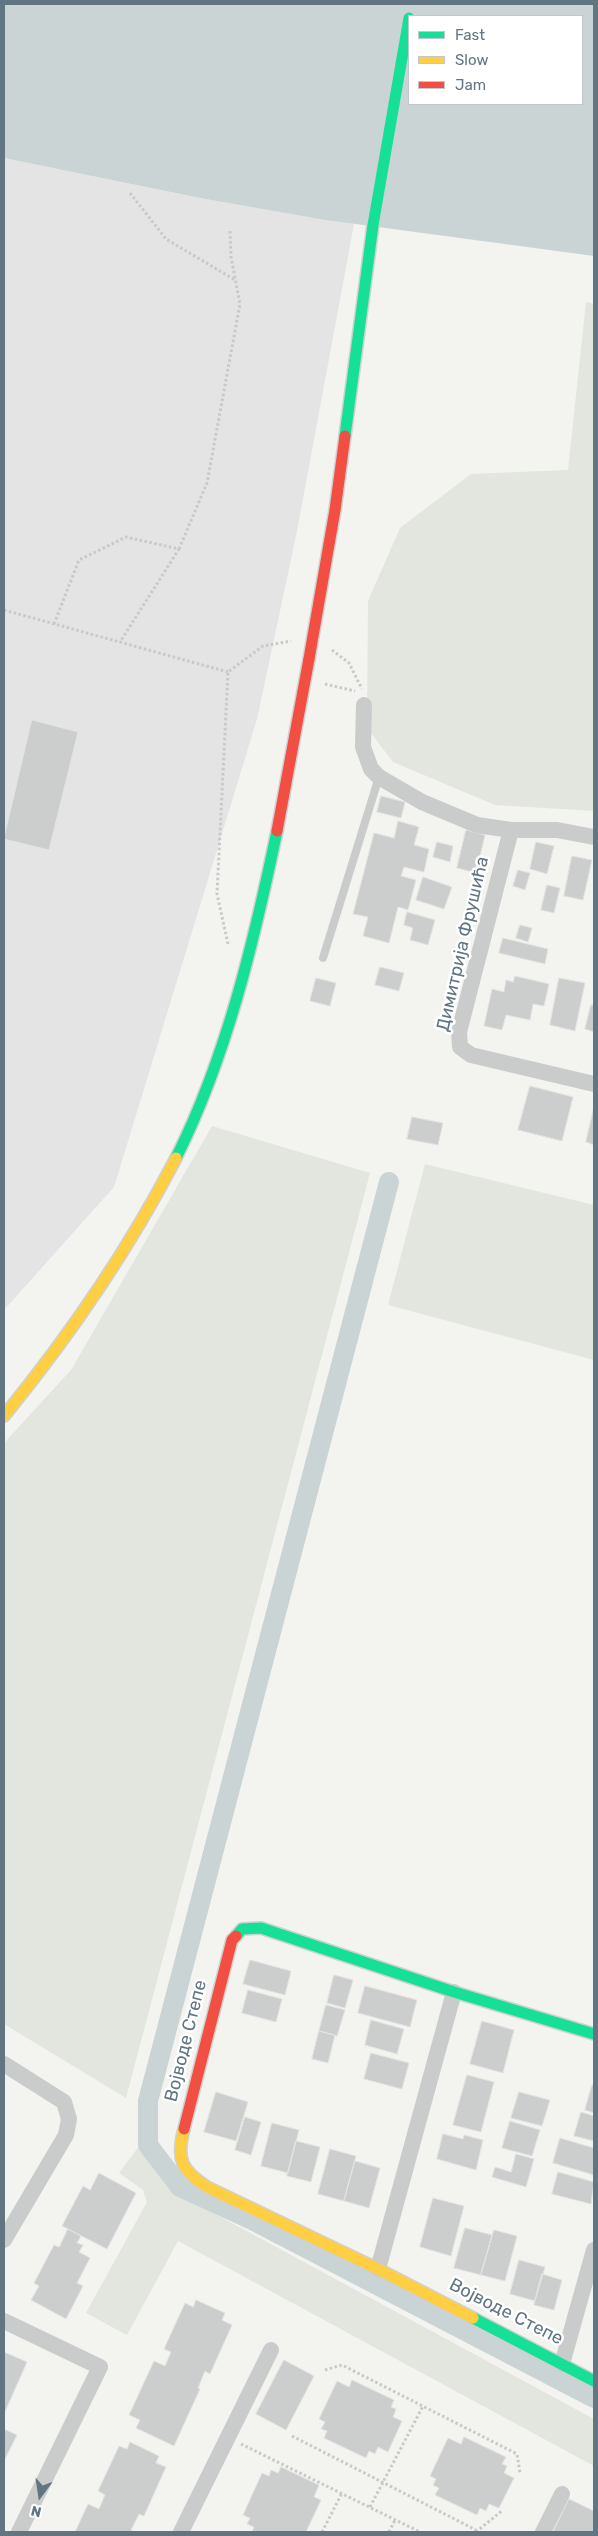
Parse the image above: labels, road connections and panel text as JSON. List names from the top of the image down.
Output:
{
  "streets": {
    "main road": ["Војводе Степе"],
    "street": ["Димитрија Фрушића"]
  },
  "legend": ["Fast", "Slow", "Jam"],
  "north": "bottom"
}
